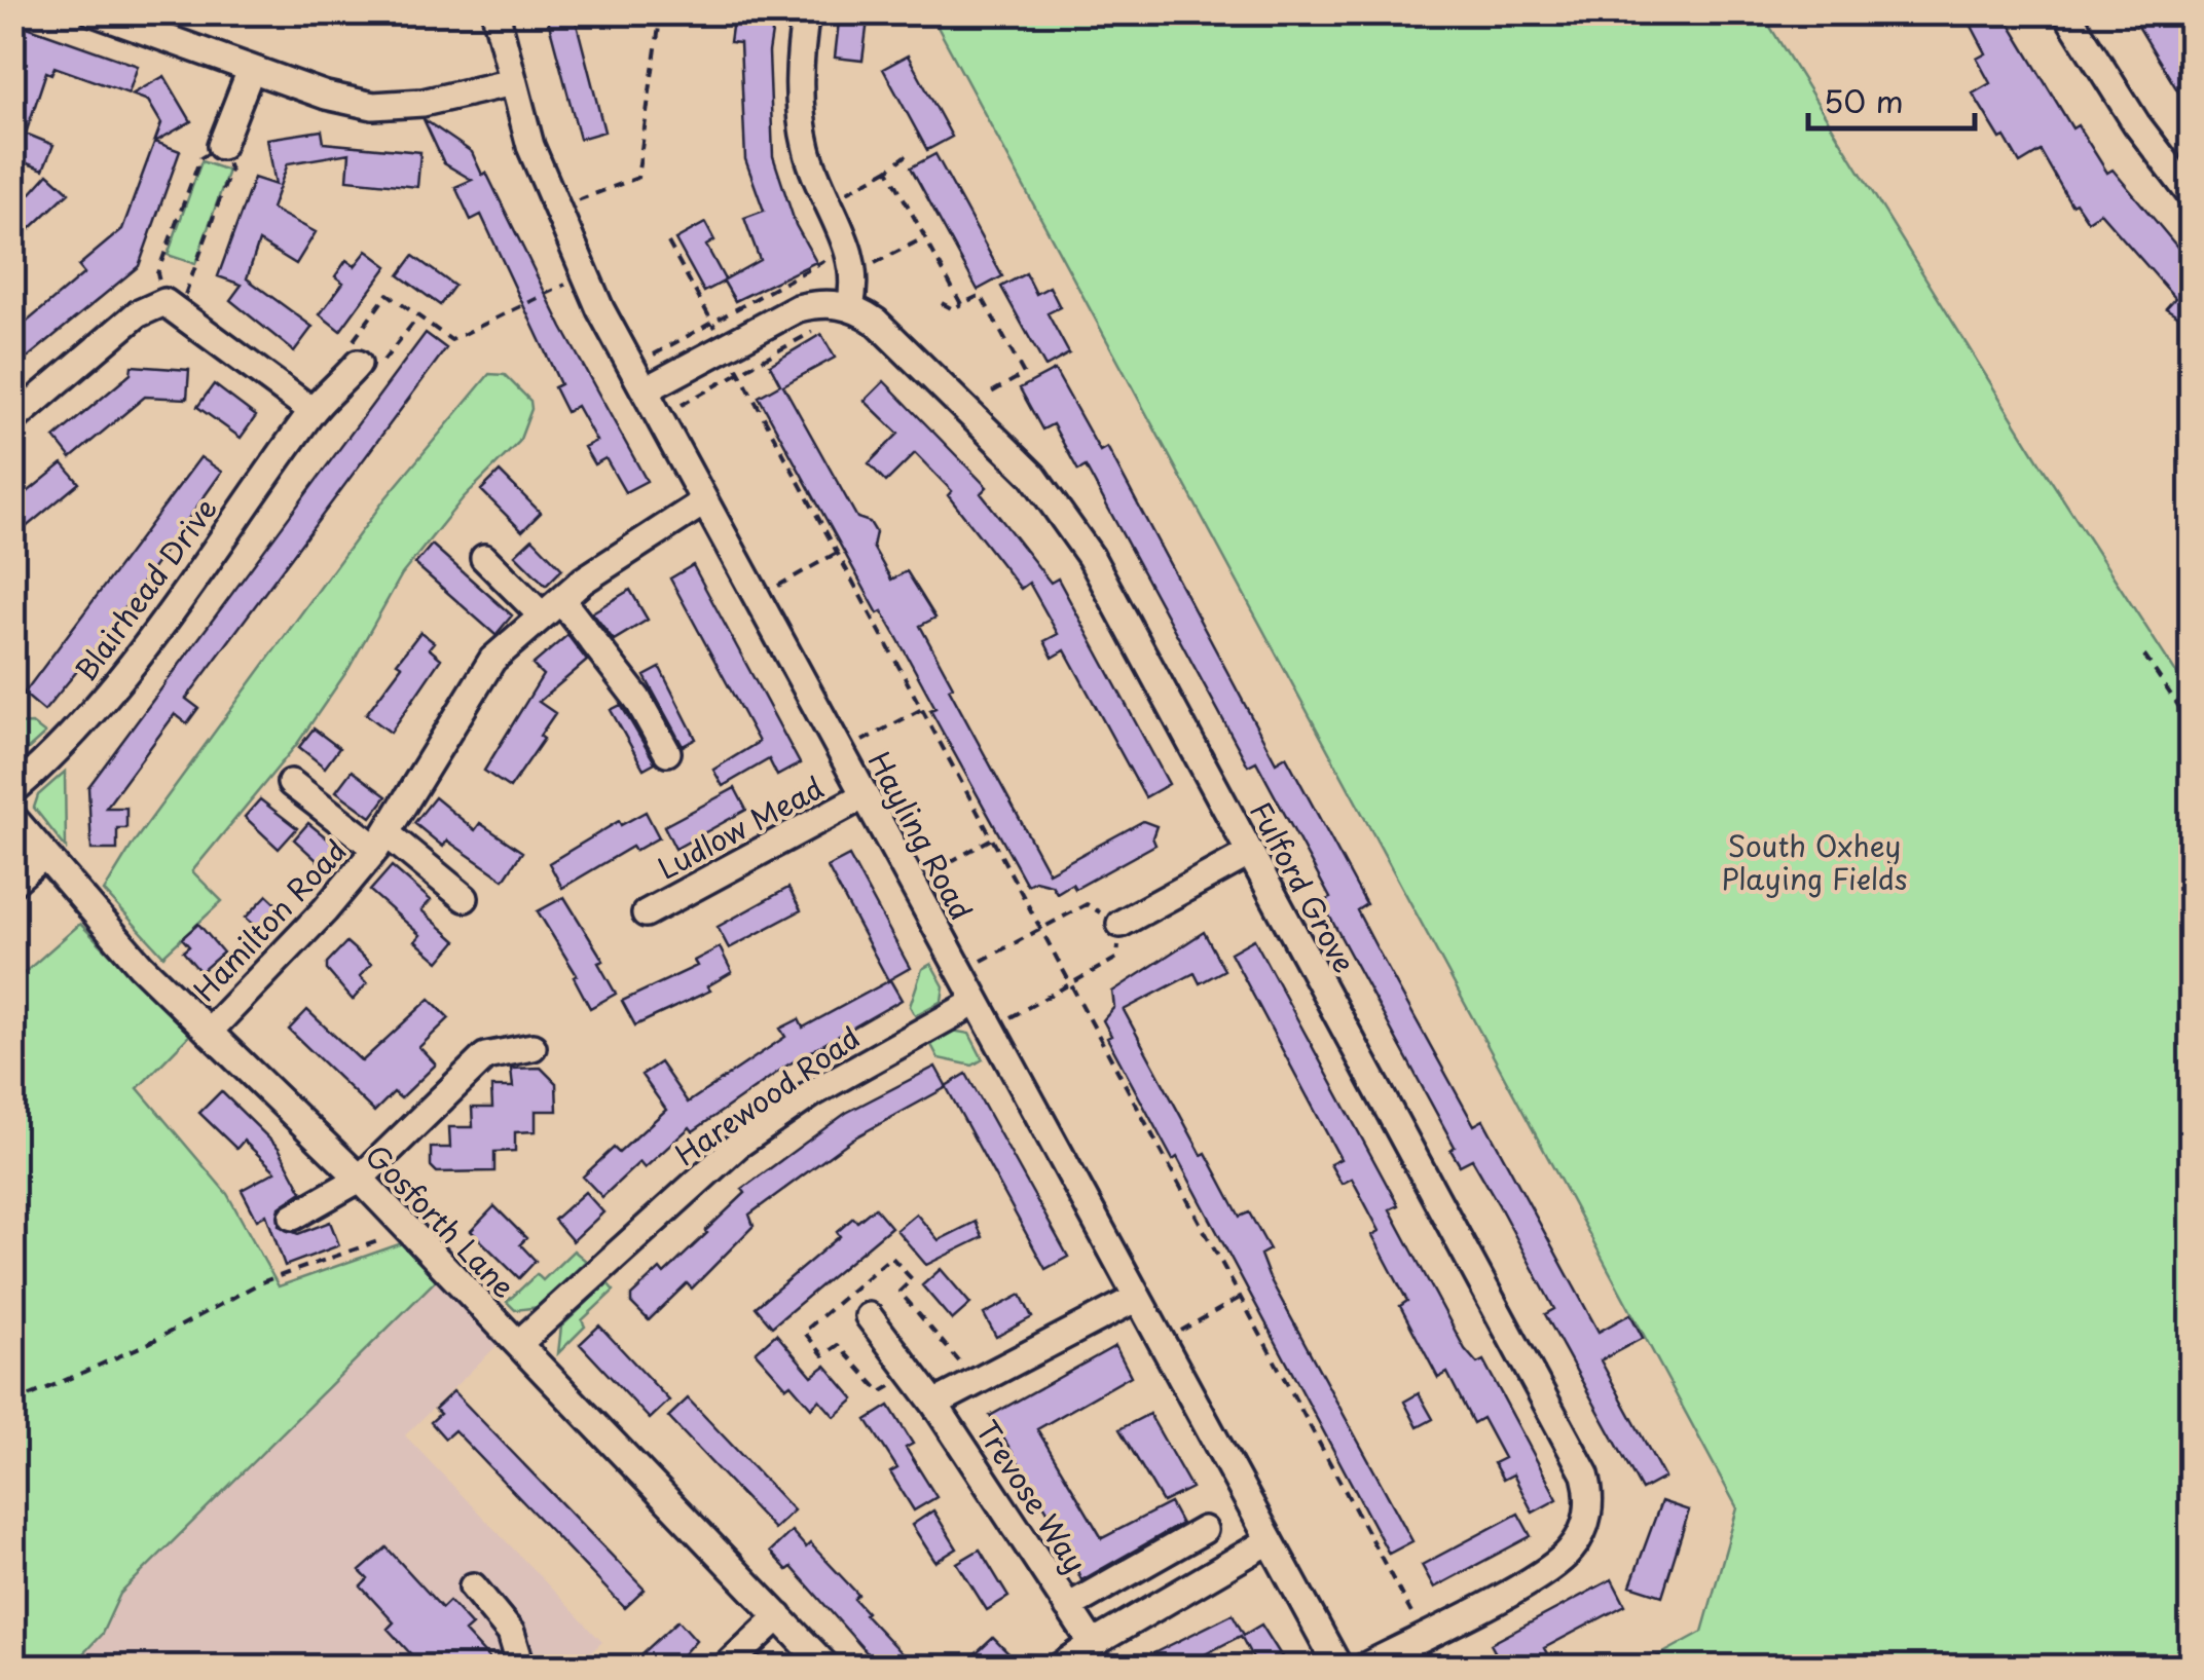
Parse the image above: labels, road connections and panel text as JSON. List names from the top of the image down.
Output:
{
  "streets": {
    "street": [
      "Blairhead Drive",
      "Ludlow Mead",
      "Hayling Road",
      "Fulford Grove",
      "Hamilton Road",
      "Harewood Road",
      "Gosforth Lane",
      "Trevose Way"
    ]
  },
  "crossings": [
    ["Ludlow Mead", "Hayling Road"],
    ["Hayling Road", "Hamilton Road"],
    ["Hayling Road", "Harewood Road"],
    ["Hayling Road", "Trevose Way"],
    ["Hamilton Road", "Gosforth Lane"],
    ["Harewood Road", "Gosforth Lane"]
  ],
  "parks": ["South Oxhey Playing Fields"],
  "scale_bar": "50 m"
}
